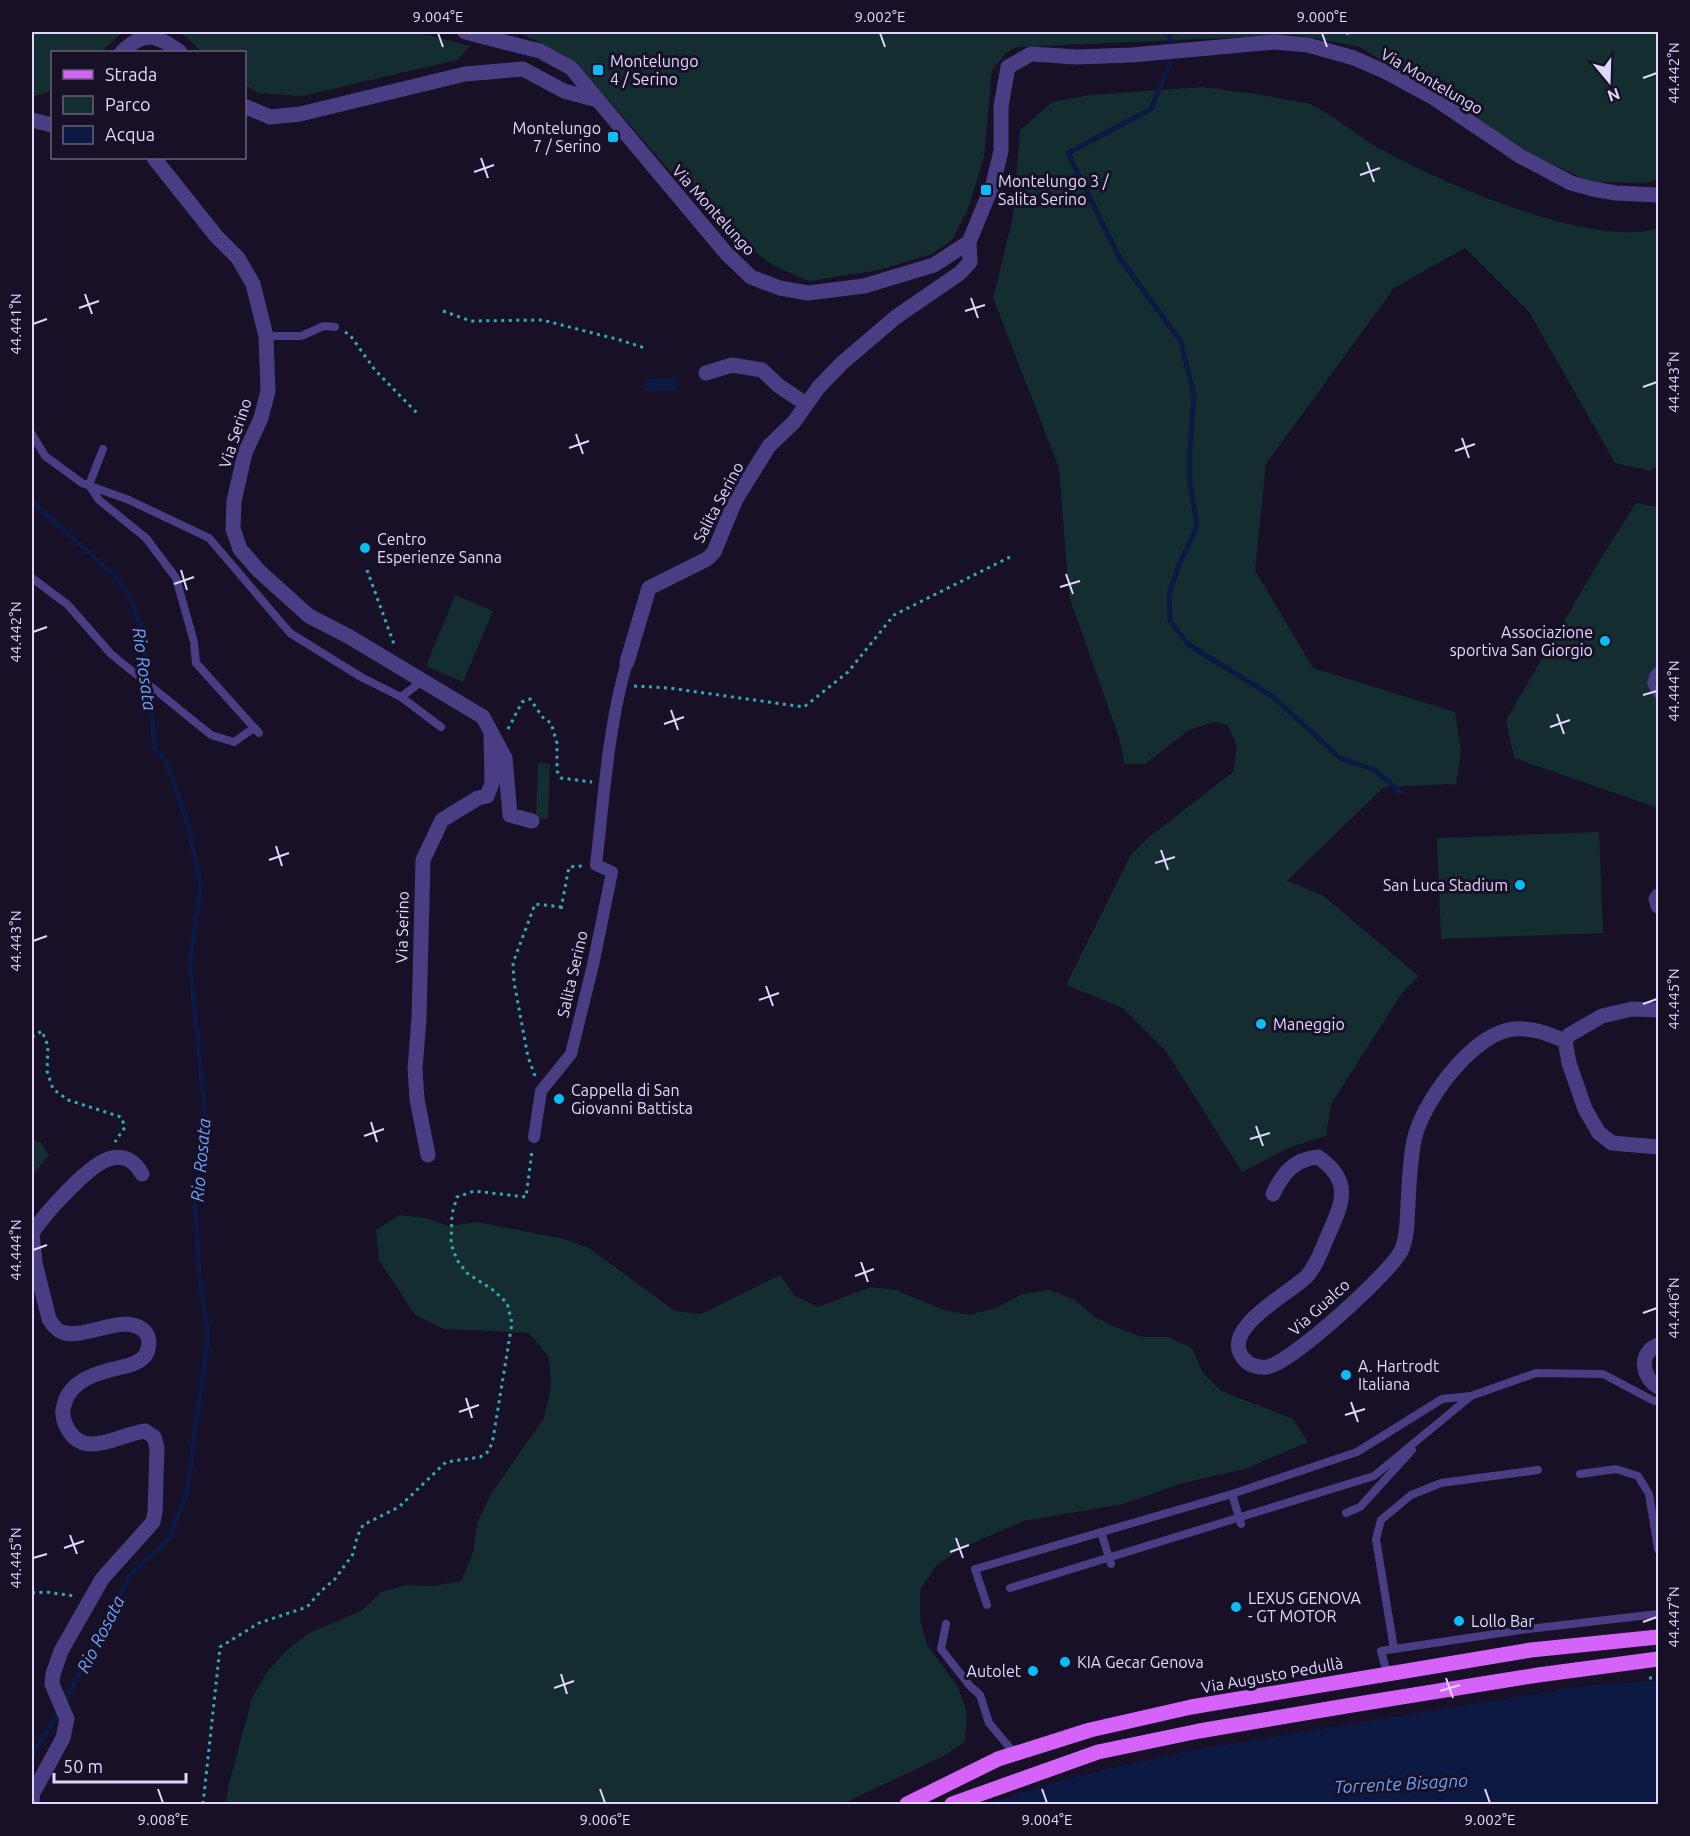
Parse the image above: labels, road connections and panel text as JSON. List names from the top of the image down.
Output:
{
  "streets": {
    "main road": ["Via Augusto Pedullà"],
    "street": [
      "Via Montelungo",
      "Via Serino",
      "Salita Serino",
      "Via Gualco"
    ]
  },
  "crossings": [
    ["Via Montelungo", "Salita Serino"]
  ],
  "water": ["Rio Rosata", "Torrente Bisagno"],
  "places": {
    "transit": ["Montelungo 4 / Serino", "Montelungo 7 / Serino", "Montelungo 3 / Salita Serino"],
    "other": [
      "Centro Esperienze Sanna",
      "Associazione sportiva San Giorgio",
      "San Luca Stadium",
      "Maneggio",
      "Cappella di San Giovanni Battista",
      "A. Hartrodt Italiana",
      "LEXUS GENOVA - GT MOTOR",
      "Lollo Bar",
      "KIA Gecar Genova",
      "Autolet"
    ]
  },
  "legend": ["Strada", "Parco", "Acqua"],
  "scale_bar": "50 m",
  "north": "bottom",
  "coordinates": [
    "9.004°E",
    "9.002°E",
    "9.000°E",
    "44.442°N",
    "44.441°N",
    "44.443°N",
    "44.444°N",
    "44.445°N",
    "44.446°N",
    "44.447°N",
    "9.008°E",
    "9.006°E"
  ]
}
